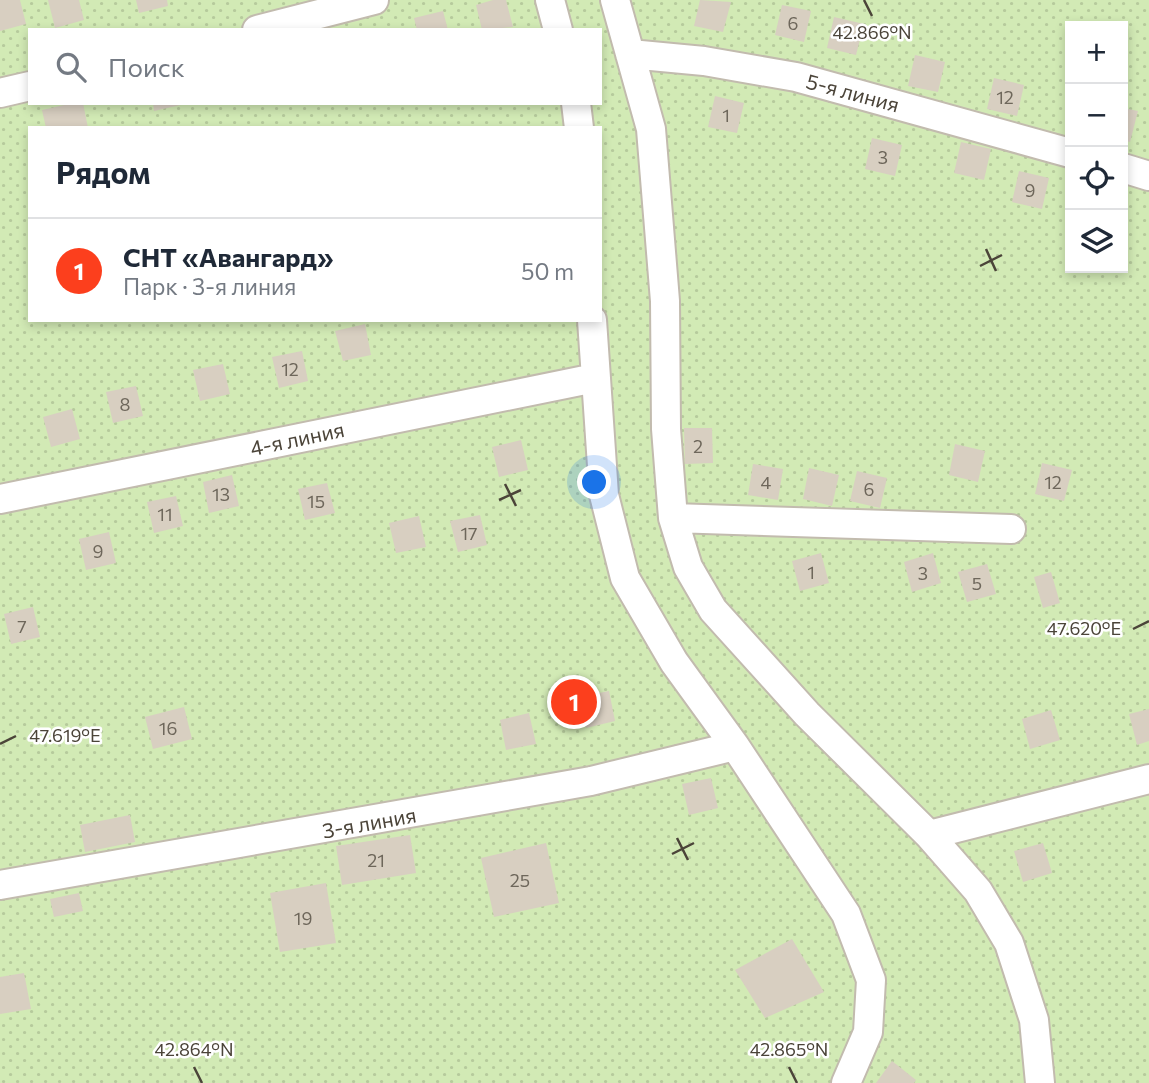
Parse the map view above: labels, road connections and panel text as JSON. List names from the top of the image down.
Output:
{
  "streets": {
    "street": ["5-я линия", "4-я линия", "3-я линия"]
  },
  "house_numbers": [
    "6",
    "12",
    "1",
    "3",
    "9",
    "12",
    "8",
    "2",
    "4",
    "12",
    "6",
    "13",
    "15",
    "11",
    "17",
    "9",
    "1",
    "3",
    "5",
    "7",
    "16",
    "21",
    "25",
    "19"
  ],
  "page": {
    "map_buttons": ["+", "−"],
    "search": "Поиск",
    "heading": "Рядом",
    "list": [
      {
        "mark": "1",
        "name": "СНТ «Авангард»",
        "note": "Парк · 3-я линия",
        "value": "50 m"
      }
    ],
    "pins": "1"
  },
  "coordinates": [
    "42.866°N",
    "47.620°E",
    "47.619°E",
    "42.864°N",
    "42.865°N"
  ]
}
